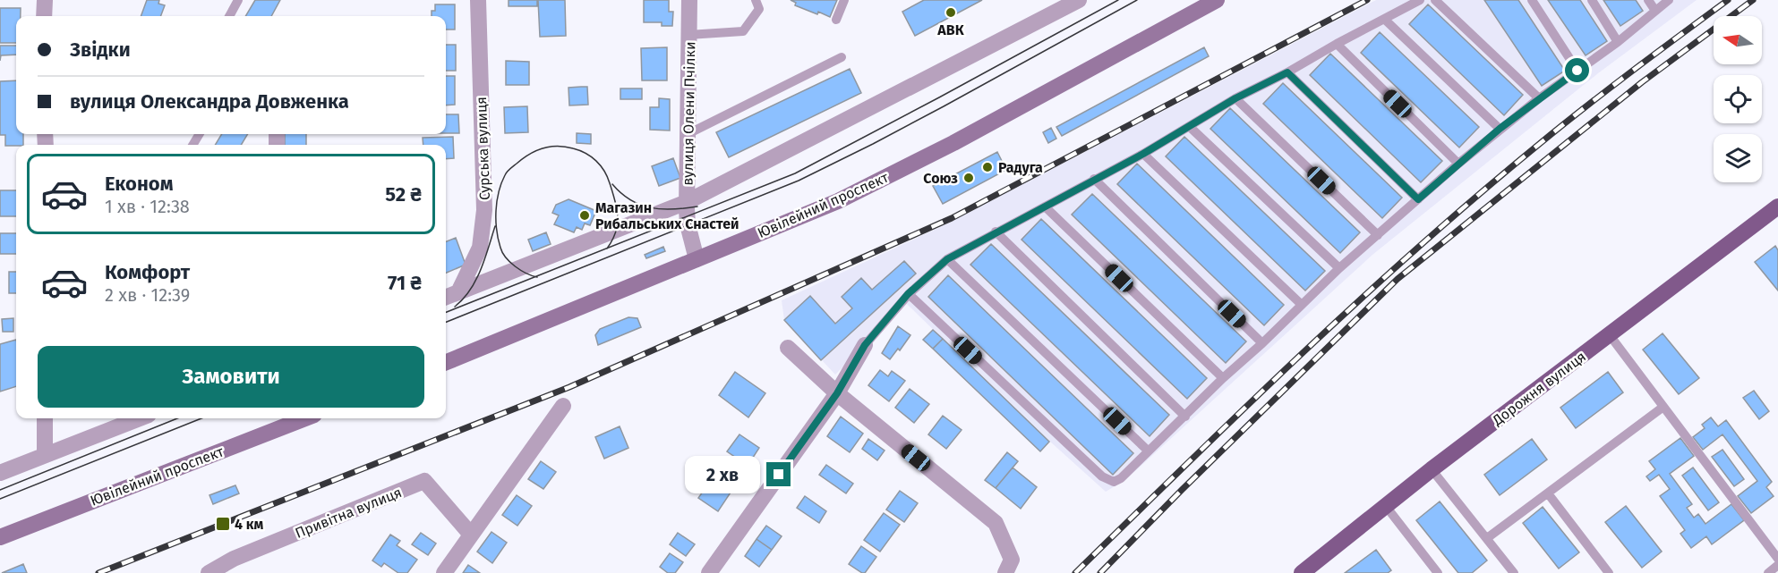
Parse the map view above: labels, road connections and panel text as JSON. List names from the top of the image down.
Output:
{
  "streets": {
    "main road": ["Ювілейний проспект", "Дорожня вулиця"],
    "street": ["вулиця Олени Пчілки", "Сурська вулиця", "Привітна вулиця"]
  },
  "crossings": [
    ["вулиця Олени Пчілки", "Ювілейний проспект"]
  ],
  "places": {
    "other": [
      "АВК",
      "Радуга",
      "Союз",
      "Магазин Рибальських Снастей"
    ],
    "transit": ["4 км"]
  },
  "north": "left",
  "page": {
    "banner": ["Звідки", "вулиця Олександра Довженка"],
    "list": [
      {
        "name": "Економ",
        "note": "1 хв · 12:38",
        "value": "52 ₴"
      },
      {
        "name": "Комфорт",
        "note": "2 хв · 12:39",
        "value": "71 ₴"
      }
    ],
    "buttons": "Замовити",
    "bubble": "2 хв"
  }
}
